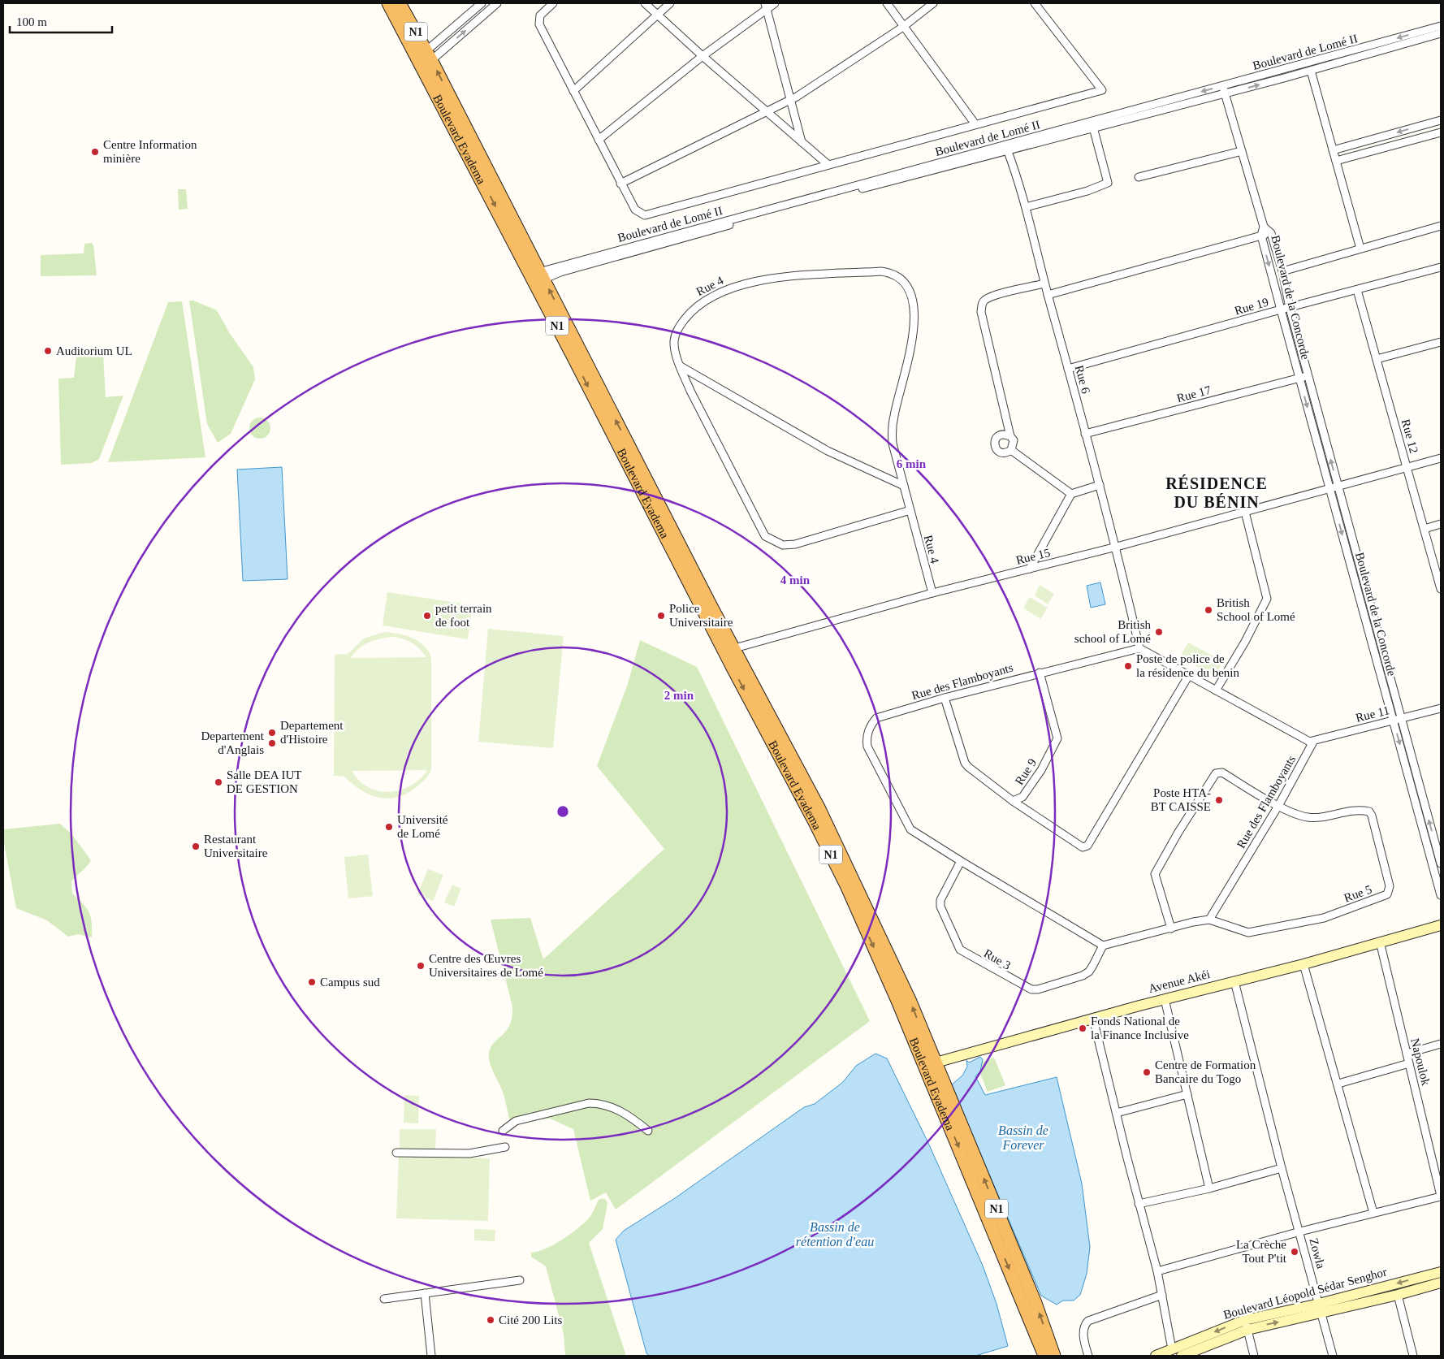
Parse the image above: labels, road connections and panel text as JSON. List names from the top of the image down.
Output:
{
  "streets": {
    "highway": ["N1", "Boulevard Eyadema"],
    "main road": ["Avenue Akéi", "Boulevard Léopold Sédar Senghor"],
    "street": [
      "Boulevard de Lomé II",
      "Rue 4",
      "Boulevard de la Concorde",
      "Rue 19",
      "Rue 6",
      "Rue 17",
      "Rue 12",
      "Rue 15",
      "Rue des Flamboyants",
      "Rue 11",
      "Rue 9",
      "Rue 5",
      "Rue 3",
      "Napoulok",
      "Zowla"
    ]
  },
  "crossings": [
    ["N1", "Boulevard de Lomé II"],
    ["N1", "Boulevard Eyadema"],
    ["N1", "Avenue Akéi"],
    ["Boulevard de Lomé II", "Boulevard Eyadema"],
    ["Boulevard de Lomé II", "Rue 6"],
    ["Boulevard Eyadema", "Rue 15"],
    ["Boulevard Eyadema", "Avenue Akéi"],
    ["Rue 4", "Rue 15"],
    ["Boulevard de la Concorde", "Rue 19"],
    ["Boulevard de la Concorde", "Rue 17"],
    ["Boulevard de la Concorde", "Rue 15"],
    ["Boulevard de la Concorde", "Rue 11"],
    ["Rue 19", "Rue 6"],
    ["Rue 19", "Rue 12"],
    ["Rue 6", "Rue 17"],
    ["Rue 6", "Rue 15"],
    ["Rue 6", "Rue des Flamboyants"],
    ["Rue 12", "Rue 15"],
    ["Rue des Flamboyants", "Rue 11"],
    ["Rue des Flamboyants", "Rue 9"],
    ["Rue des Flamboyants", "Rue 5"],
    ["Rue des Flamboyants", "Rue 3"],
    ["Avenue Akéi", "Napoulok"],
    ["Avenue Akéi", "Zowla"],
    ["Zowla", "Boulevard Léopold Sédar Senghor"]
  ],
  "districts": ["RÉSIDENCE DU BÉNIN"],
  "water": ["Bassin de Forever", "Bassin de rétention d'eau"],
  "places": [
    "Centre Information minière",
    "Auditorium UL",
    "British School of Lomé",
    "petit terrain de foot",
    "Police Universitaire",
    "British school of Lomé",
    "Poste de police de la résidence du benin",
    "Departement d'Histoire",
    "Departement d'Anglais",
    "Salle DEA IUT DE GESTION",
    "Poste HTA- BT CAISSE",
    "Université de Lomé",
    "Restaurant Universitaire",
    "Centre des Œuvres Universitaires de Lomé",
    "Campus sud",
    "Fonds National de la Finance Inclusive",
    "Centre de Formation Bancaire du Togo",
    "La Crèche Tout P'tit",
    "Cité 200 Lits"
  ],
  "scale_bar": "100 m",
  "rings": ["6 min", "4 min", "2 min"]
}
